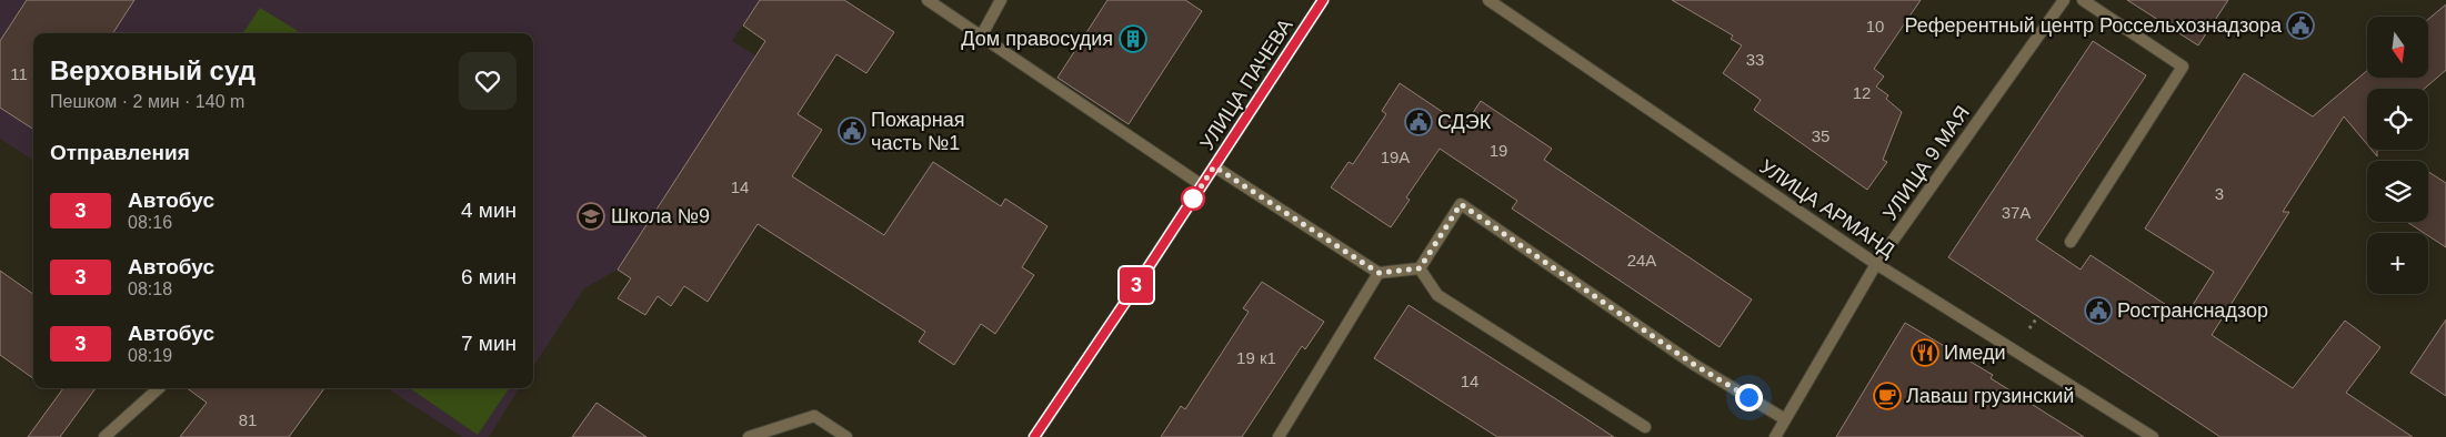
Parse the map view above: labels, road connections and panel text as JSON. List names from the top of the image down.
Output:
{
  "streets": {
    "street": ["УЛИЦА ПАЧЕВА", "УЛИЦА 9 МАЯ", "УЛИЦА АРМАНД"]
  },
  "crossings": [
    ["УЛИЦА 9 МАЯ", "УЛИЦА АРМАНД"]
  ],
  "places": {
    "public building": [
      "Референтный центр Россельхознадзора",
      "СДЭК",
      "Пожарная часть №1",
      "Ространснадзор"
    ],
    "building": ["Дом правосудия"],
    "school or university": ["Школа №9"],
    "restaurant": ["Имеди"],
    "cafe": ["Лаваш грузинский"]
  },
  "lines": ["bus line 3"],
  "house_numbers": [
    "10",
    "33",
    "11",
    "12",
    "35",
    "19",
    "19А",
    "14",
    "3",
    "37А",
    "24А",
    "19 к1",
    "14",
    "81"
  ],
  "north": "bottom",
  "page": {
    "on_map": "3",
    "map_buttons": "+",
    "heading": [
      ["Верховный суд", "Пешком · 2 мин · 140 m"],
      "Отправления"
    ],
    "list": [
      {
        "mark": "3",
        "name": "Автобус",
        "note": "08:16",
        "value": "4 мин"
      },
      {
        "mark": "3",
        "name": "Автобус",
        "note": "08:18",
        "value": "6 мин"
      },
      {
        "mark": "3",
        "name": "Автобус",
        "note": "08:19",
        "value": "7 мин"
      }
    ]
  }
}
